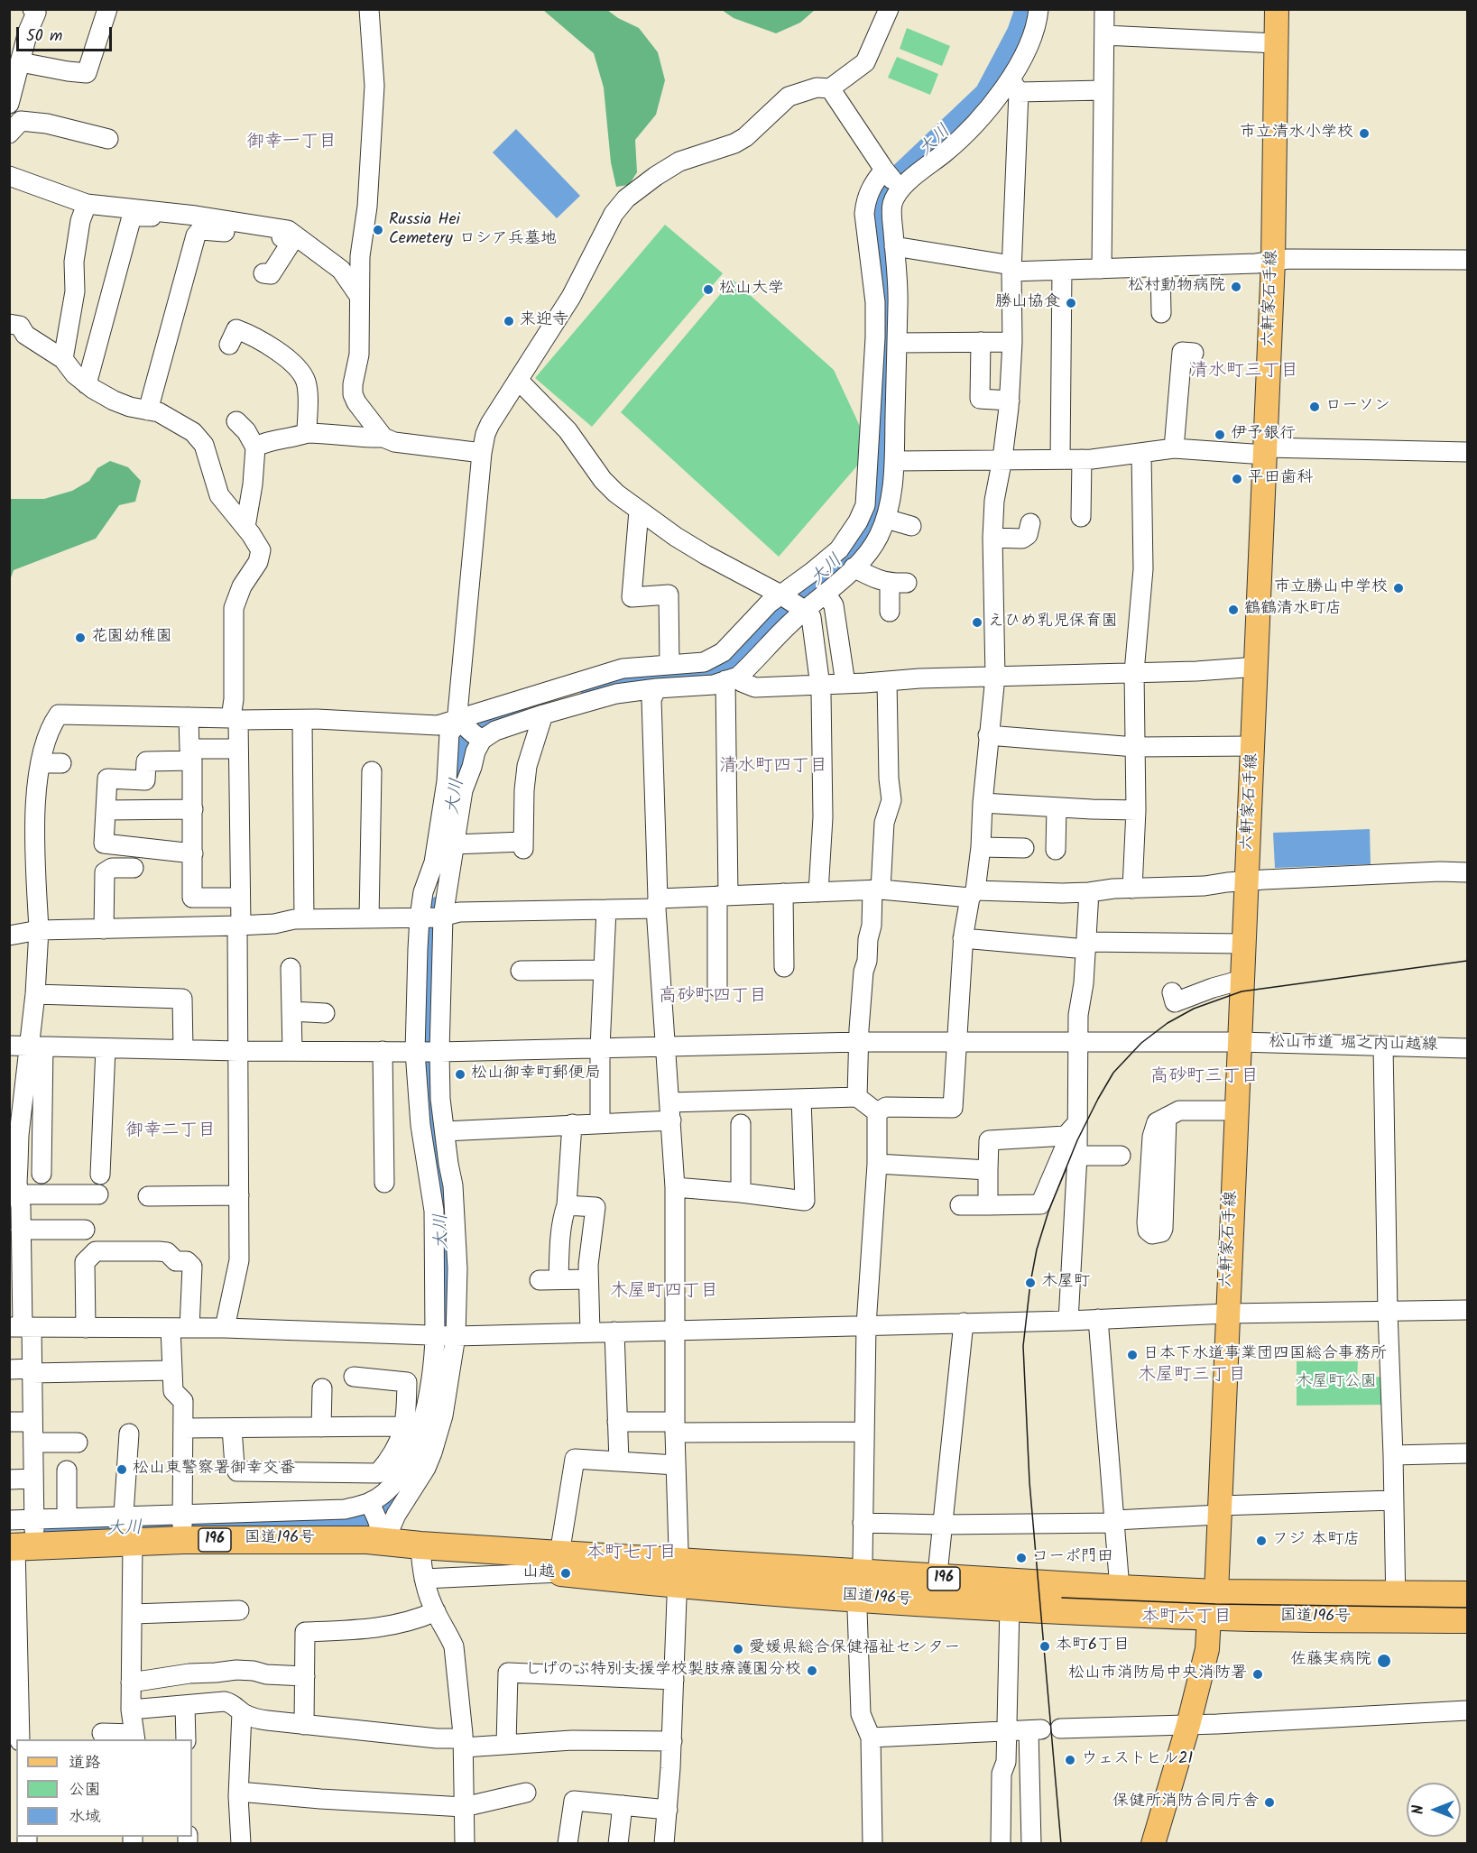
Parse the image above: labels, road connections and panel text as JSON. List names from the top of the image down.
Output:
{
  "streets": {
    "highway": ["国道196号", "196"],
    "main road": ["六軒家石手線"],
    "street": ["松山市道 堀之内山越線"]
  },
  "crossings": [
    ["六軒家石手線", "松山市道 堀之内山越線"],
    ["六軒家石手線", "国道196号"]
  ],
  "districts": [
    "御幸一丁目",
    "清水町三丁目",
    "清水町四丁目",
    "高砂町四丁目",
    "高砂町三丁目",
    "御幸二丁目",
    "木屋町四丁目",
    "木屋町三丁目",
    "本町七丁目",
    "本町六丁目"
  ],
  "water": ["大川"],
  "parks": ["木屋町公園"],
  "places": [
    "市立清水小学校",
    "Russia Hei Cemetery ロシア兵墓地",
    "松村動物病院",
    "松山大学",
    "勝山協食",
    "来迎寺",
    "ローソン",
    "伊予銀行",
    "平田歯科",
    "市立勝山中学校",
    "鶴鶴清水町店",
    "えひめ乳児保育園",
    "花園幼稚園",
    "松山御幸町郵便局",
    "木屋町",
    "日本下水道事業団四国総合事務所",
    "松山東警察署御幸交番",
    "フジ 本町店",
    "コーポ門田",
    "山越",
    "本町6丁目",
    "愛媛県総合保健福祉センター",
    "佐藤実病院",
    "しげのぶ特別支援学校製肢療護園分校",
    "松山市消防局中央消防署",
    "ウェストヒル21",
    "保健所消防合同庁舎"
  ],
  "legend": ["道路", "公園", "水域"],
  "scale_bar": "50 m",
  "north": "left"
}
